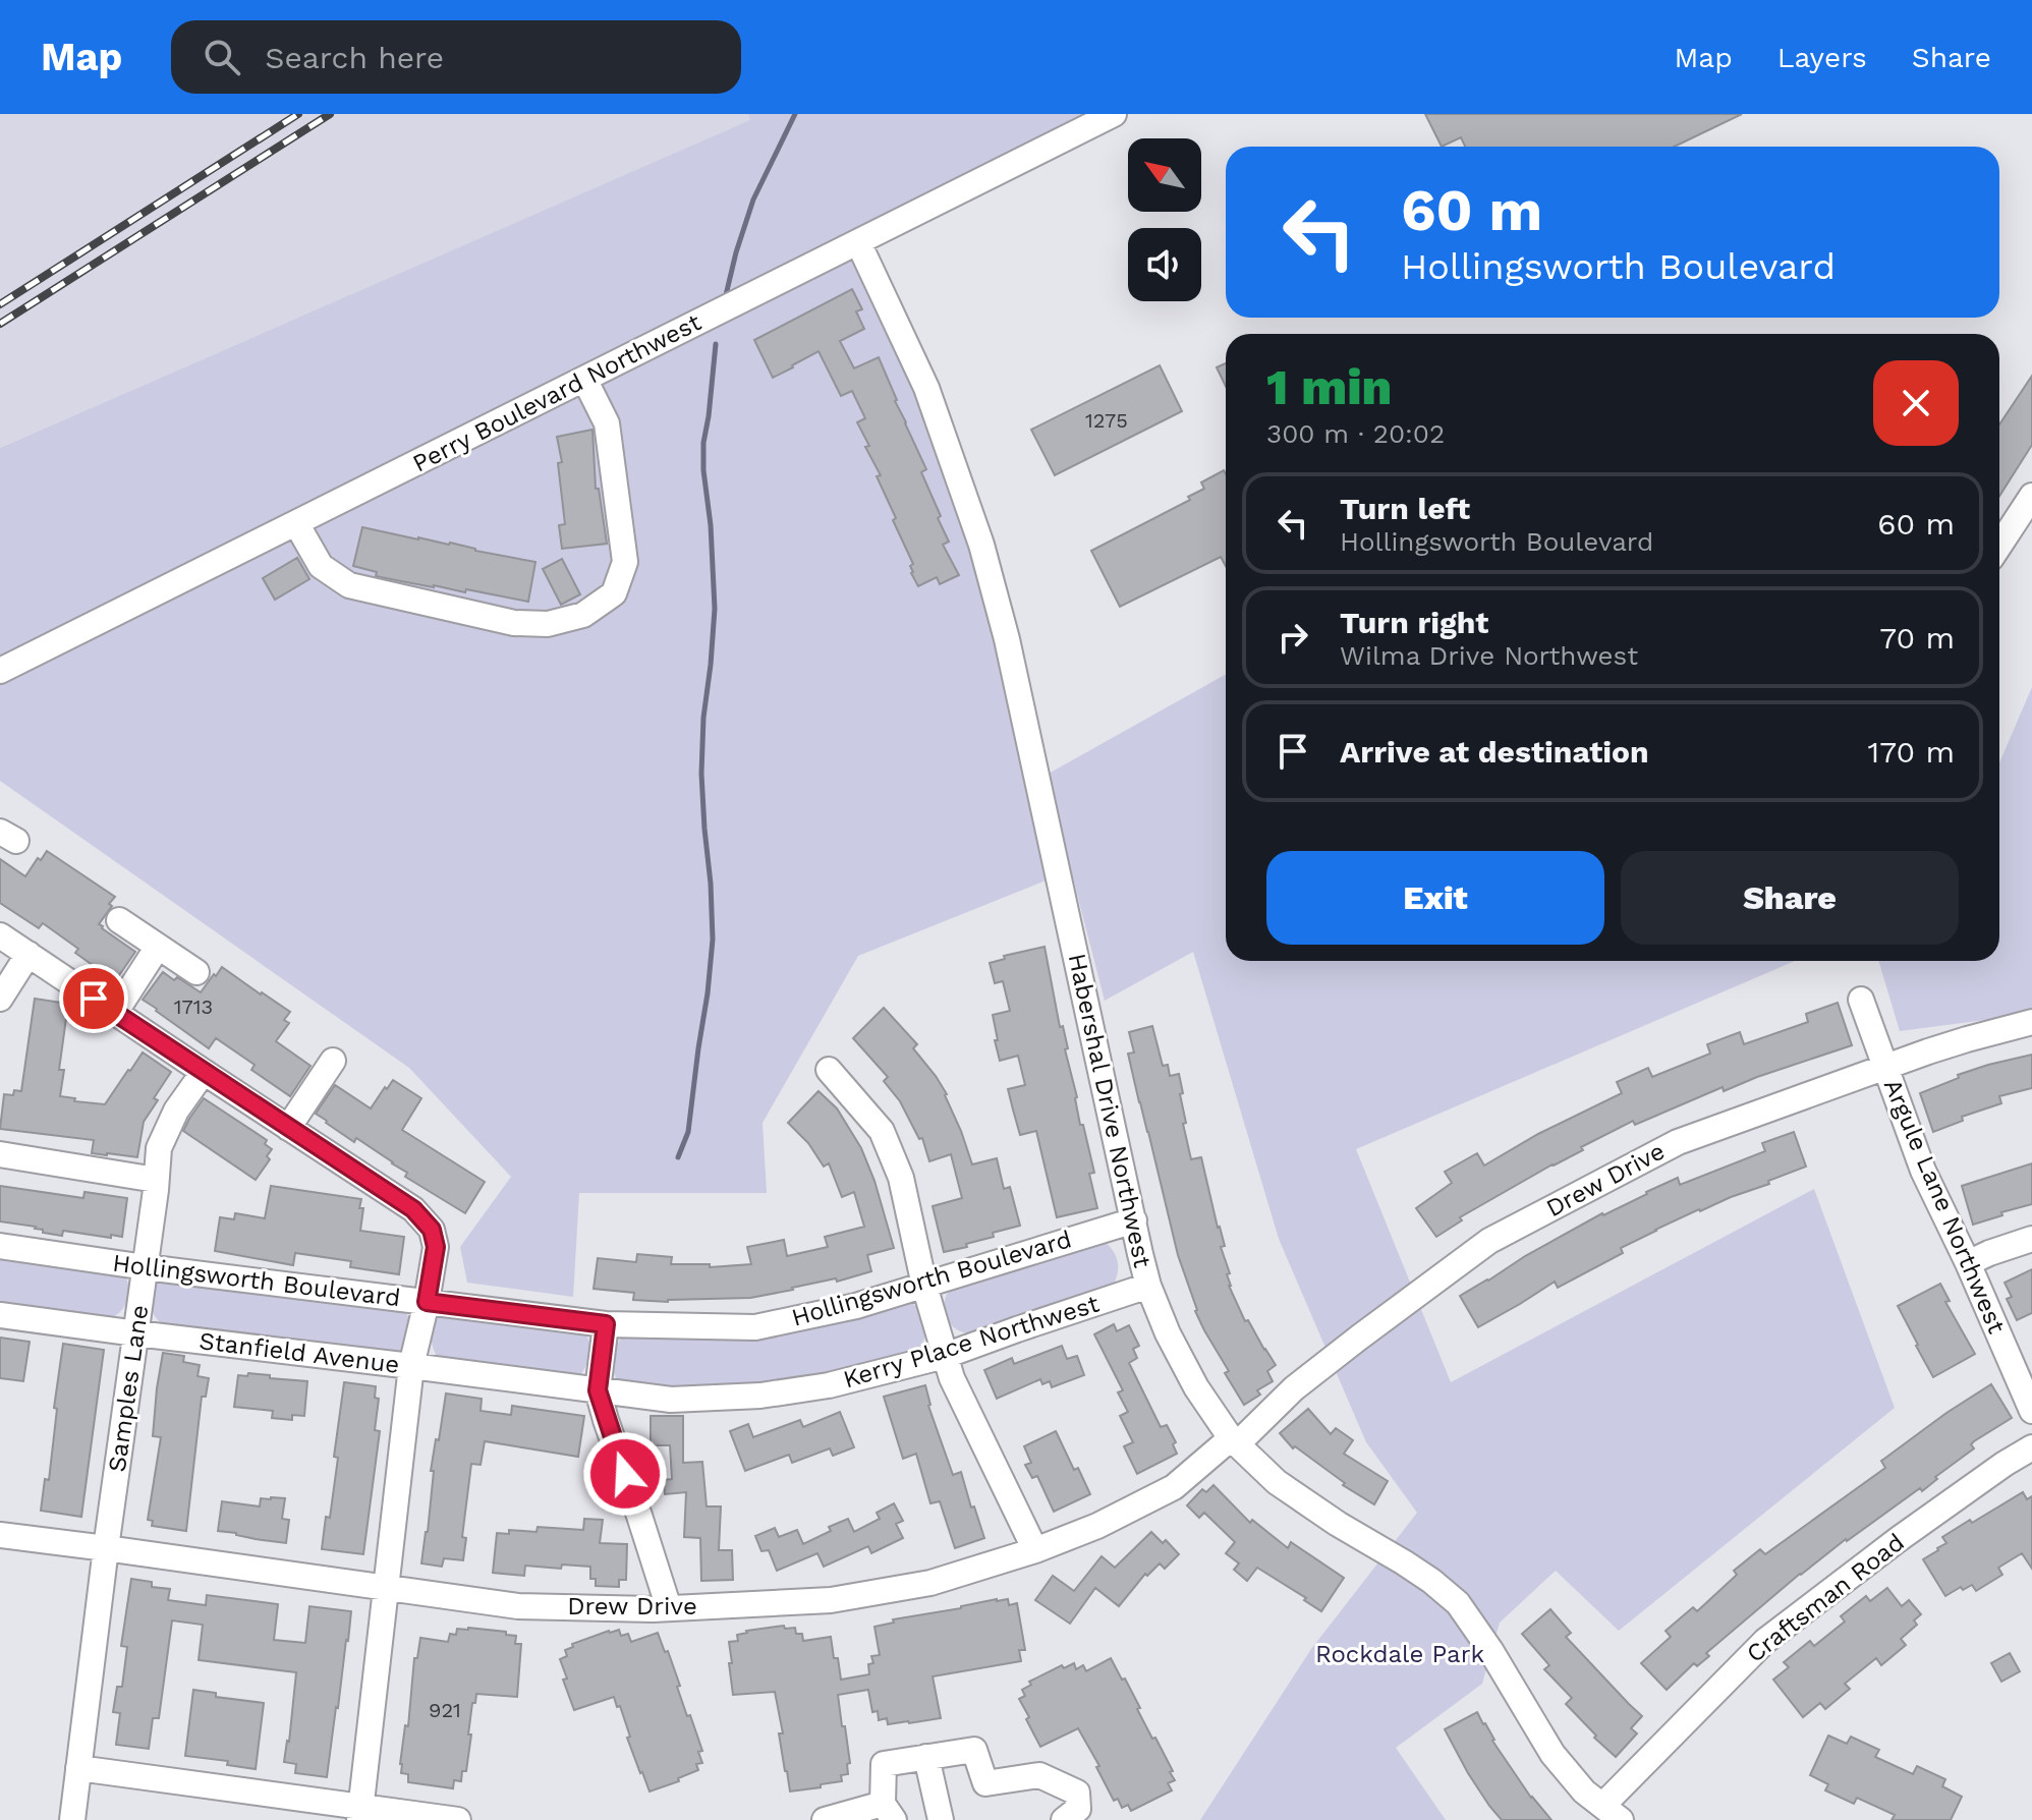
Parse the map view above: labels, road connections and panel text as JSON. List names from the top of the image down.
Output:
{
  "streets": {
    "street": [
      "Perry Boulevard Northwest",
      "Habershal Drive Northwest",
      "Drew Drive",
      "Argule Lane Northwest",
      "Hollingsworth Boulevard",
      "Kerry Place Northwest",
      "Stanfield Avenue",
      "Samples Lane",
      "Craftsman Road"
    ]
  },
  "crossings": [
    ["Perry Boulevard Northwest", "Habershal Drive Northwest"],
    ["Habershal Drive Northwest", "Drew Drive"],
    ["Habershal Drive Northwest", "Hollingsworth Boulevard"],
    ["Habershal Drive Northwest", "Kerry Place Northwest"],
    ["Habershal Drive Northwest", "Craftsman Road"],
    ["Drew Drive", "Argule Lane Northwest"],
    ["Drew Drive", "Samples Lane"],
    ["Hollingsworth Boulevard", "Samples Lane"],
    ["Kerry Place Northwest", "Stanfield Avenue"],
    ["Stanfield Avenue", "Samples Lane"]
  ],
  "parks": ["Rockdale Park"],
  "house_numbers": ["1275", "1713", "921"],
  "north": "top left",
  "page": {
    "header": "Map",
    "search": "Search here",
    "nav": ["Map", "Layers", "Share"],
    "turn": ["60 m", "Hollingsworth Boulevard"],
    "heading": ["1 min", "300 m · 20:02"],
    "list": [
      {
        "name": "Turn left",
        "note": "Hollingsworth Boulevard",
        "value": "60 m"
      },
      {
        "name": "Turn right",
        "note": "Wilma Drive Northwest",
        "value": "70 m"
      },
      {
        "name": "Arrive at destination",
        "value": "170 m"
      }
    ],
    "buttons": ["Exit", "Share"]
  }
}
